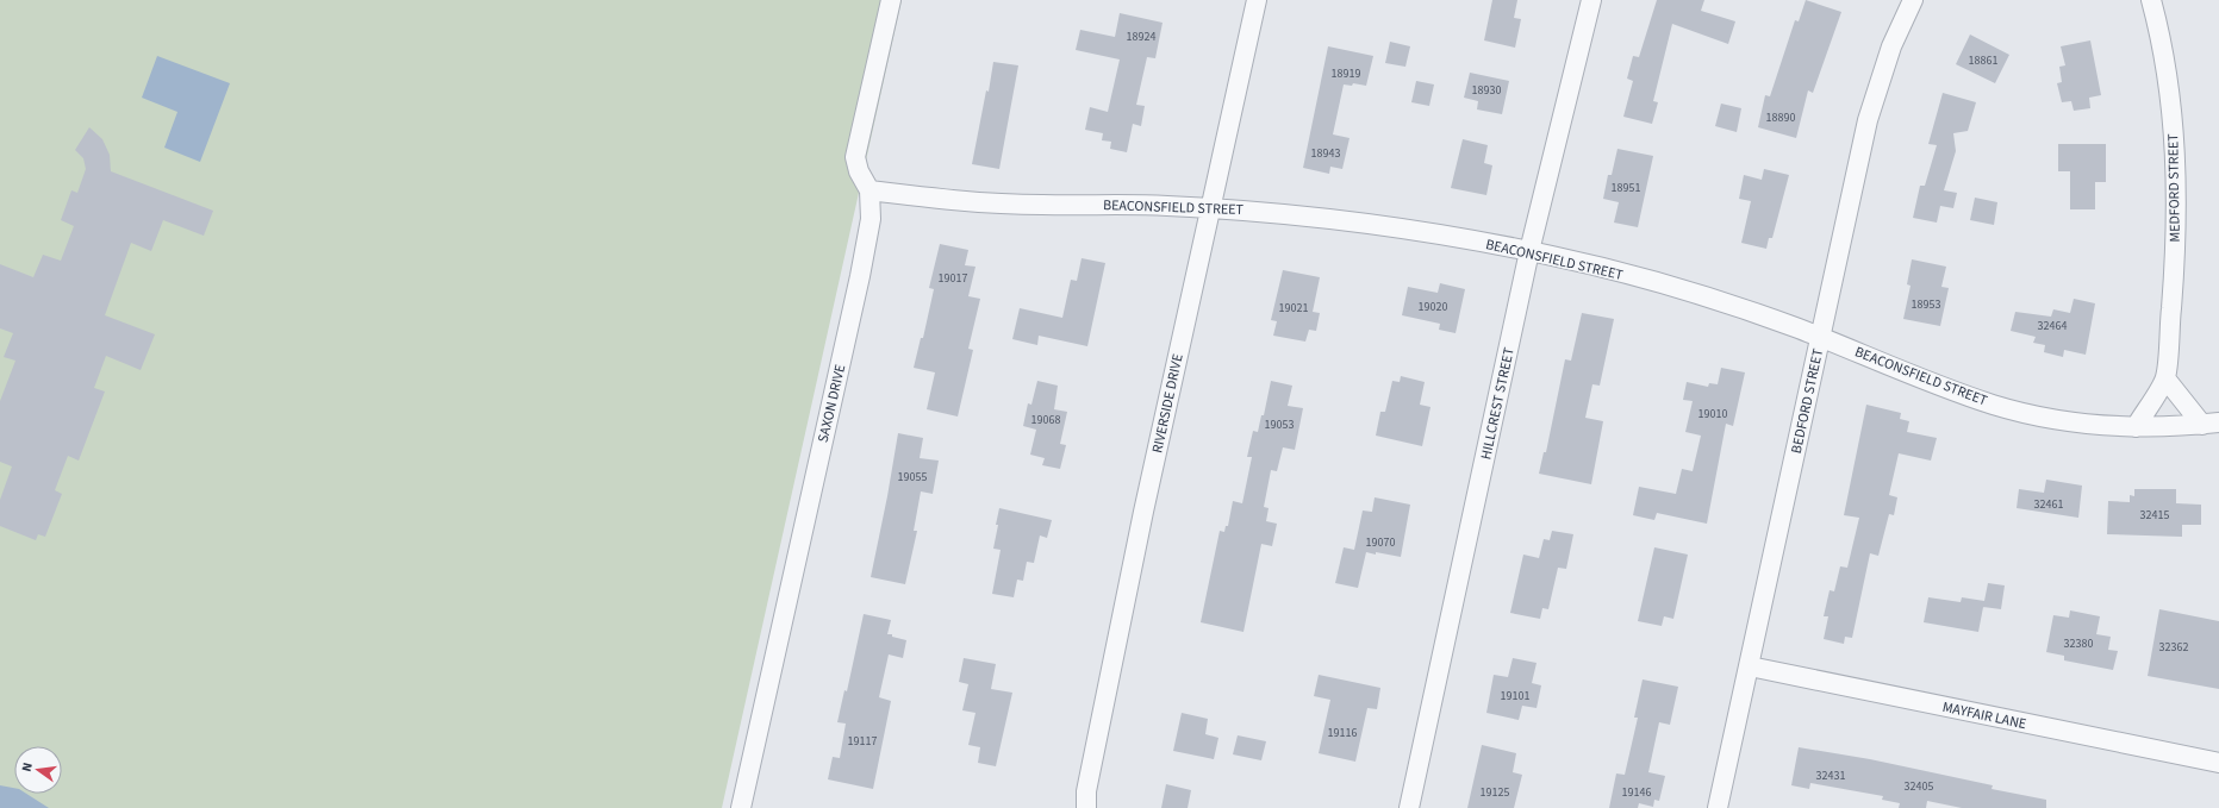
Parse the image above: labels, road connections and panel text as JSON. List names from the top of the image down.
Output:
{
  "streets": {
    "street": [
      "MEDFORD STREET",
      "BEACONSFIELD STREET",
      "BEDFORD STREET",
      "SAXON DRIVE",
      "RIVERSIDE DRIVE",
      "HILLCREST STREET",
      "MAYFAIR LANE"
    ]
  },
  "crossings": [
    ["MEDFORD STREET", "BEACONSFIELD STREET"],
    ["BEACONSFIELD STREET", "BEDFORD STREET"],
    ["BEACONSFIELD STREET", "SAXON DRIVE"],
    ["BEACONSFIELD STREET", "RIVERSIDE DRIVE"],
    ["BEACONSFIELD STREET", "HILLCREST STREET"],
    ["BEDFORD STREET", "MAYFAIR LANE"]
  ],
  "house_numbers": [
    "18924",
    "18861",
    "18919",
    "18930",
    "18890",
    "18943",
    "18951",
    "19017",
    "18953",
    "19020",
    "19021",
    "32464",
    "19010",
    "19068",
    "19053",
    "19055",
    "32461",
    "32415",
    "19070",
    "32380",
    "32362",
    "19101",
    "19116",
    "19117",
    "32431",
    "32405",
    "19125",
    "19146"
  ],
  "north": "left"
}
